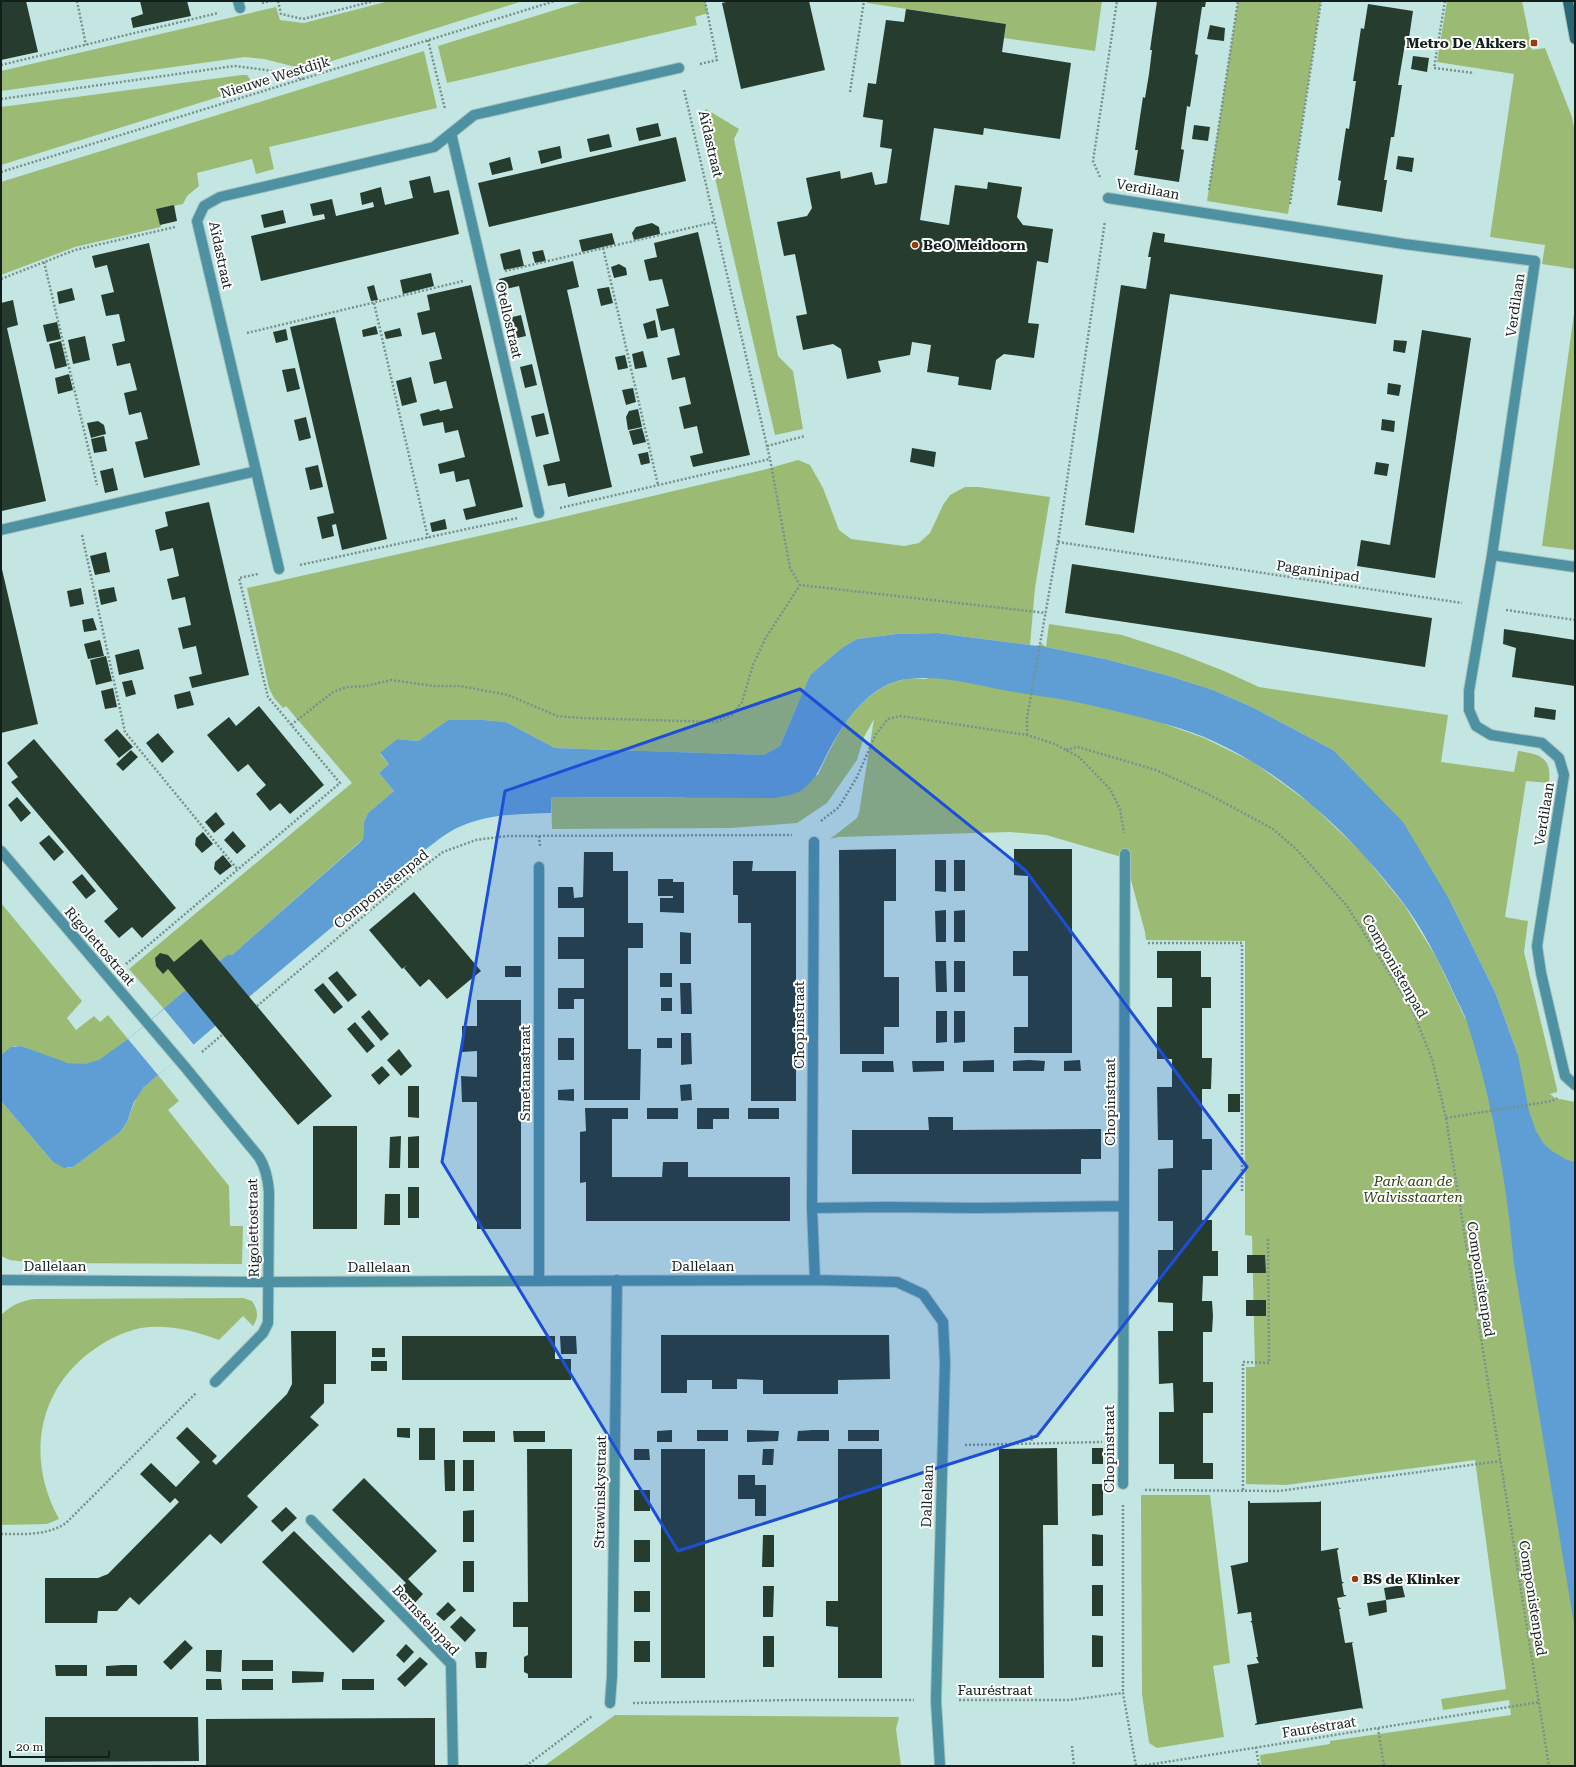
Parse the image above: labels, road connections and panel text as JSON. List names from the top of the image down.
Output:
{
  "streets": {
    "street": [
      "Aïdastraat",
      "Verdilaan",
      "Otellostraat",
      "Rigolettostraat",
      "Chopinstraat",
      "Smetanastraat",
      "Dallelaan",
      "Strawinskystraat",
      "Bernsteinpad"
    ],
    "path": [
      "Nieuwe Westdijk",
      "Paganinipad",
      "Componistenpad",
      "Fauréstraat"
    ]
  },
  "crossings": [
    ["Aïdastraat", "Otellostraat"],
    ["Verdilaan", "Paganinipad"],
    ["Componistenpad", "Fauréstraat"],
    ["Rigolettostraat", "Dallelaan"],
    ["Chopinstraat", "Dallelaan"],
    ["Chopinstraat", "Fauréstraat"],
    ["Smetanastraat", "Dallelaan"],
    ["Dallelaan", "Strawinskystraat"],
    ["Dallelaan", "Fauréstraat"],
    ["Strawinskystraat", "Fauréstraat"]
  ],
  "parks": ["Park aan de Walvisstaarten"],
  "places": {
    "transit": ["Metro De Akkers"],
    "other": ["BeO Meidoorn", "BS de Klinker"]
  },
  "scale_bar": "20 m"
}
